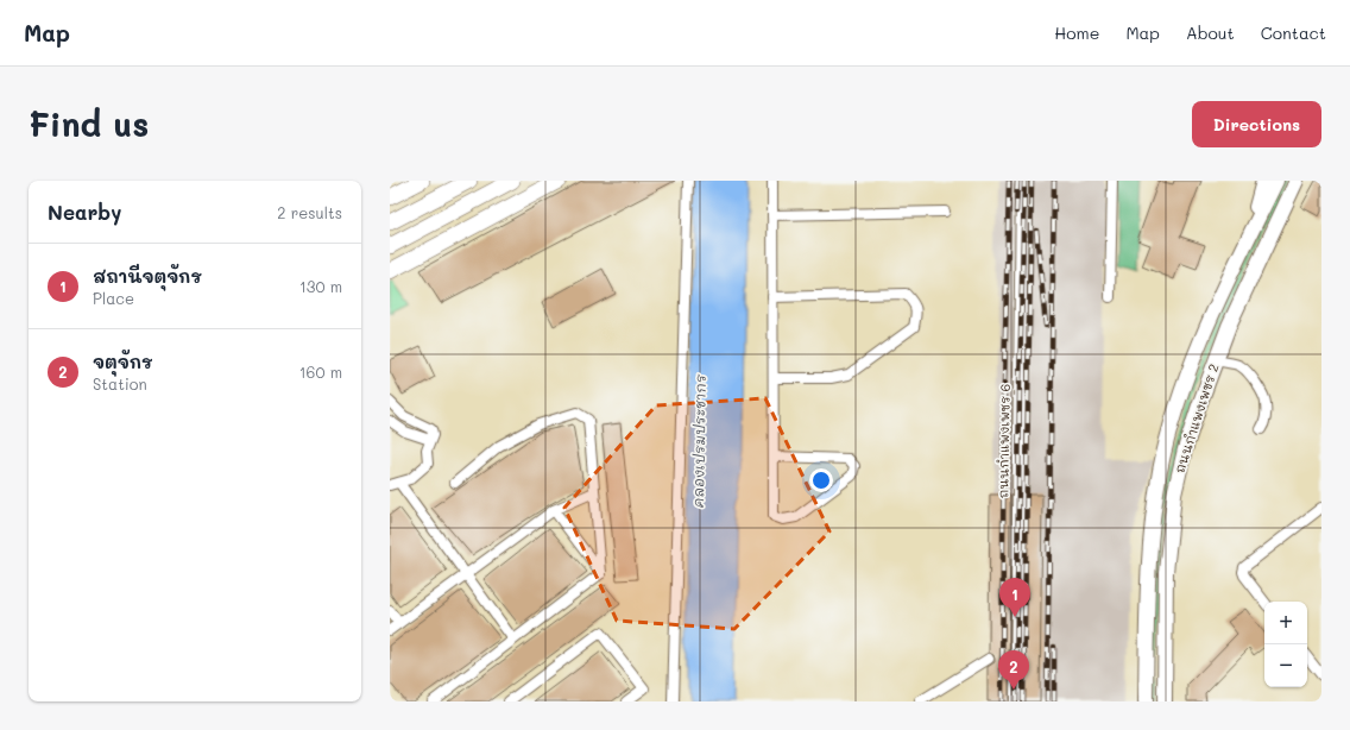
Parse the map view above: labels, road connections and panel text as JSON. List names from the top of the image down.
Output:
{
  "streets": {
    "main road": ["ถนนกำแพงเพชร 2"],
    "street": ["ถนนกำแพงเพชร 6"]
  },
  "water": ["คลองเปรมประชากร"],
  "page": {
    "header": "Map",
    "nav": [
      "Home",
      "Map",
      "About",
      "Contact"
    ],
    "buttons": "Directions",
    "title": "Find us",
    "heading": ["Nearby", "2 results"],
    "list": [
      {
        "mark": "1",
        "name": "สถานีจตุจักร",
        "note": "Place",
        "value": "130 m"
      },
      {
        "mark": "2",
        "name": "จตุจักร",
        "note": "Station",
        "value": "160 m"
      }
    ],
    "pins": ["1", "2"],
    "map_buttons": ["+", "−"]
  }
}
